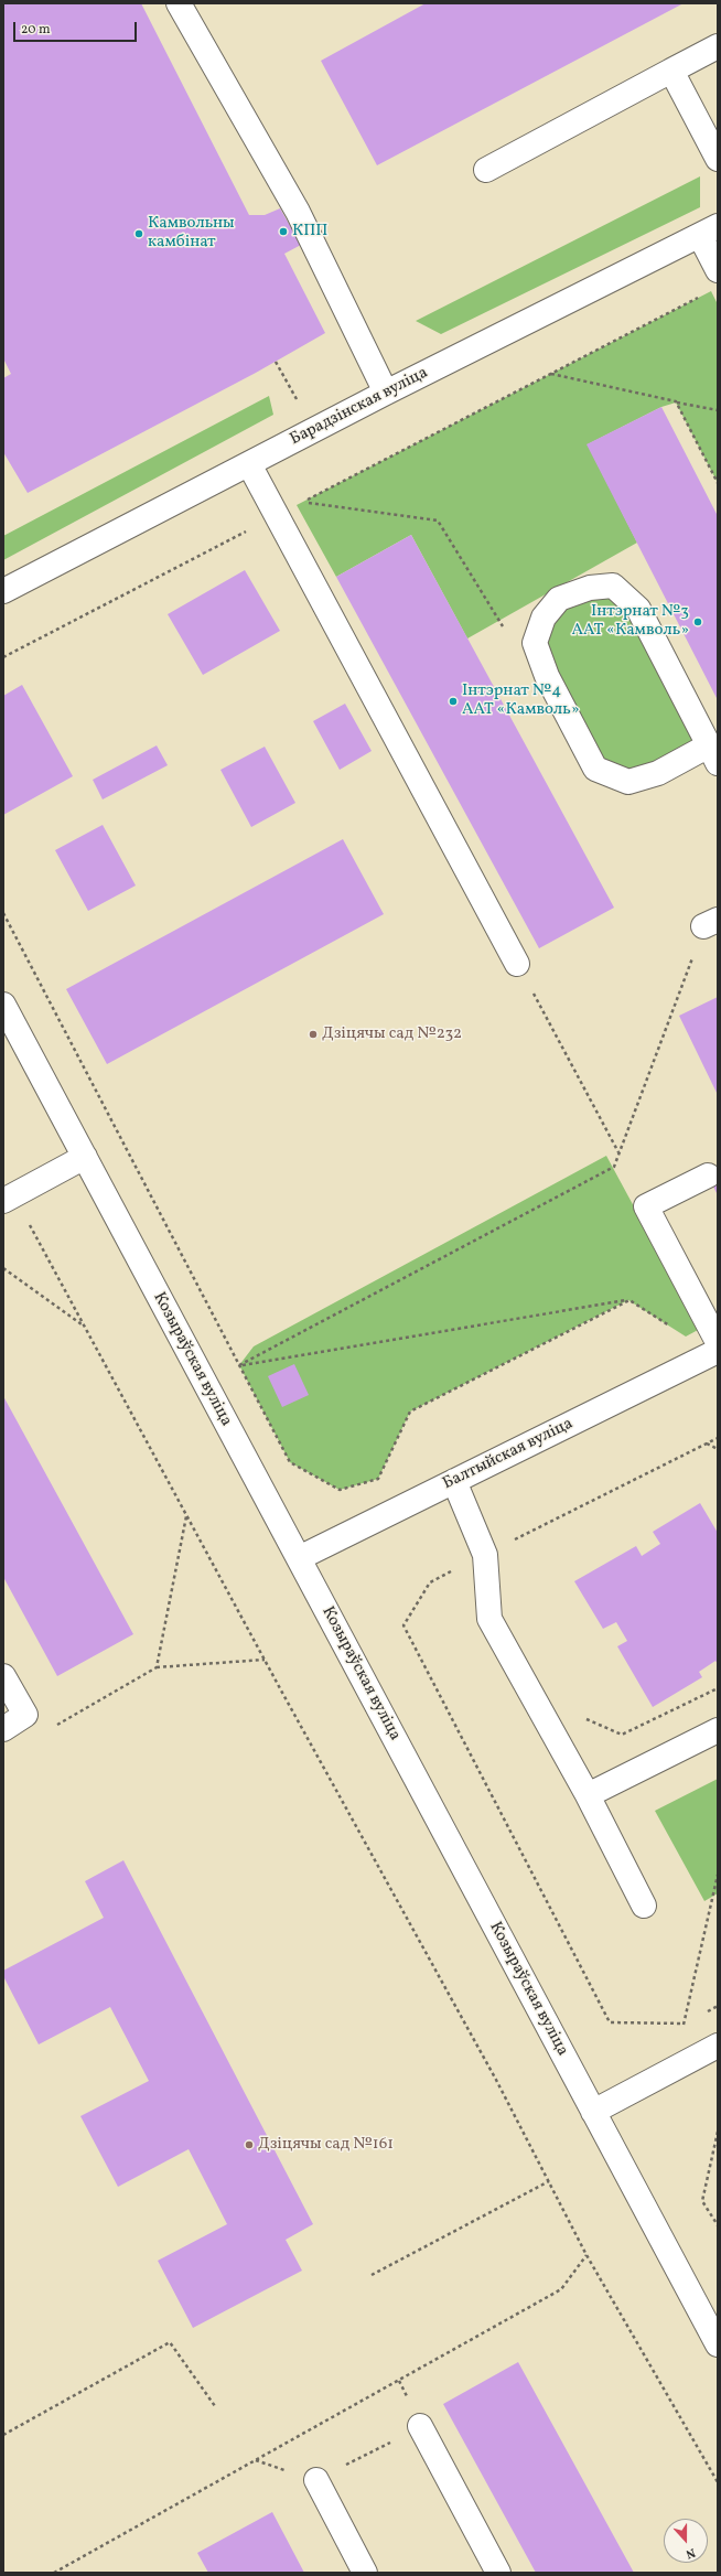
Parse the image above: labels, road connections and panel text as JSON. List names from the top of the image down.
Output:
{
  "streets": {
    "street": ["Барадзінская вуліца", "Козыраўская вуліца", "Балтыйская вуліца"]
  },
  "crossings": [
    ["Козыраўская вуліца", "Балтыйская вуліца"]
  ],
  "places": [
    "КПП",
    "Камвольны камбінат",
    "Інтэрнат №3 ААТ «Камволь»",
    "Інтэрнат №4 ААТ «Камволь»",
    "Дзіцячы сад №232",
    "Дзіцячы сад №161"
  ],
  "scale_bar": "20 m",
  "north": "bottom"
}
